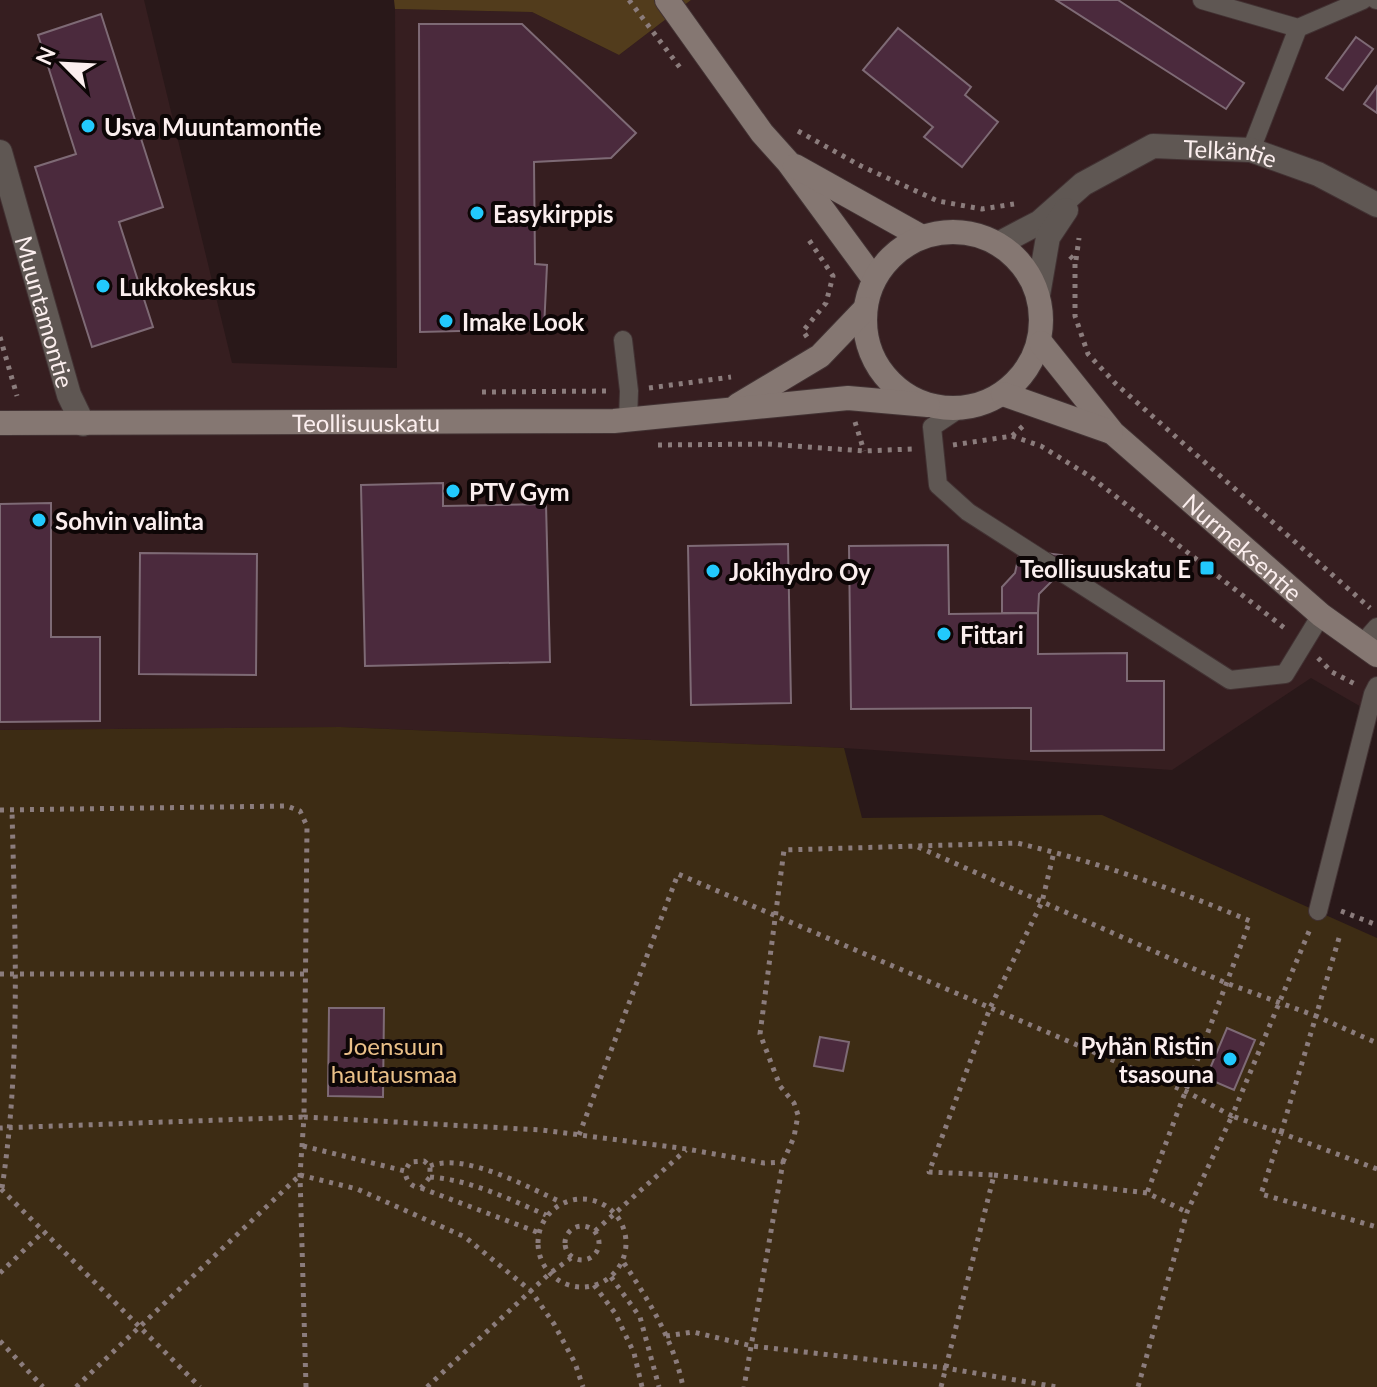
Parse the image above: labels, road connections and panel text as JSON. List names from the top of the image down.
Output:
{
  "streets": {
    "street": [
      "Telkäntie",
      "Muuntamontie",
      "Teollisuuskatu",
      "Nurmeksentie"
    ]
  },
  "crossings": [
    ["Telkäntie", "Teollisuuskatu"],
    ["Telkäntie", "Nurmeksentie"],
    ["Muuntamontie", "Teollisuuskatu"],
    ["Teollisuuskatu", "Nurmeksentie"]
  ],
  "parks": ["Joensuun hautausmaa"],
  "places": {
    "other": [
      "Usva Muuntamontie",
      "Easykirppis",
      "Lukkokeskus",
      "Imake Look",
      "PTV Gym",
      "Sohvin valinta",
      "Jokihydro Oy",
      "Fittari",
      "Pyhän Ristin tsasouna"
    ],
    "transit": ["Teollisuuskatu E"]
  },
  "north": "top left"
}
